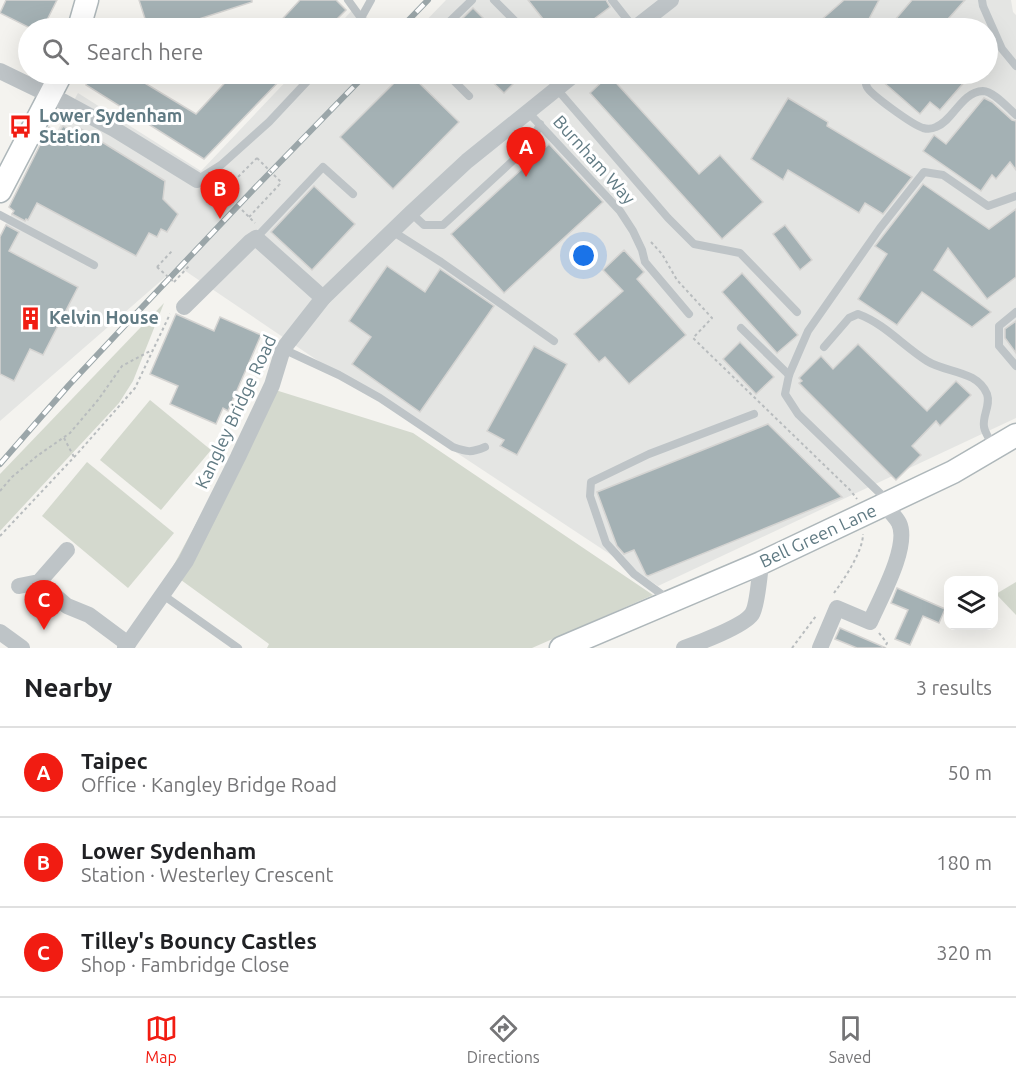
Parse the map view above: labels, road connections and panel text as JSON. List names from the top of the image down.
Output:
{
  "streets": {
    "street": ["Kangley Bridge Road", "Bell Green Lane"],
    "lane": ["Burnham Way"]
  },
  "crossings": [
    ["Burnham Way", "Kangley Bridge Road"]
  ],
  "places": {
    "bus stop": ["Lower Sydenham Station"],
    "building": ["Kelvin House"]
  },
  "page": {
    "search": "Search here",
    "pins": ["A", "B", "C"],
    "heading": ["Nearby", "3 results"],
    "list": [
      {
        "mark": "A",
        "name": "Taipec",
        "note": "Office · Kangley Bridge Road",
        "value": "50 m"
      },
      {
        "mark": "B",
        "name": "Lower Sydenham",
        "note": "Station · Westerley Crescent",
        "value": "180 m"
      },
      {
        "mark": "C",
        "name": "Tilley's Bouncy Castles",
        "note": "Shop · Fambridge Close",
        "value": "320 m"
      }
    ],
    "nav": ["Map", "Directions", "Saved"]
  }
}
